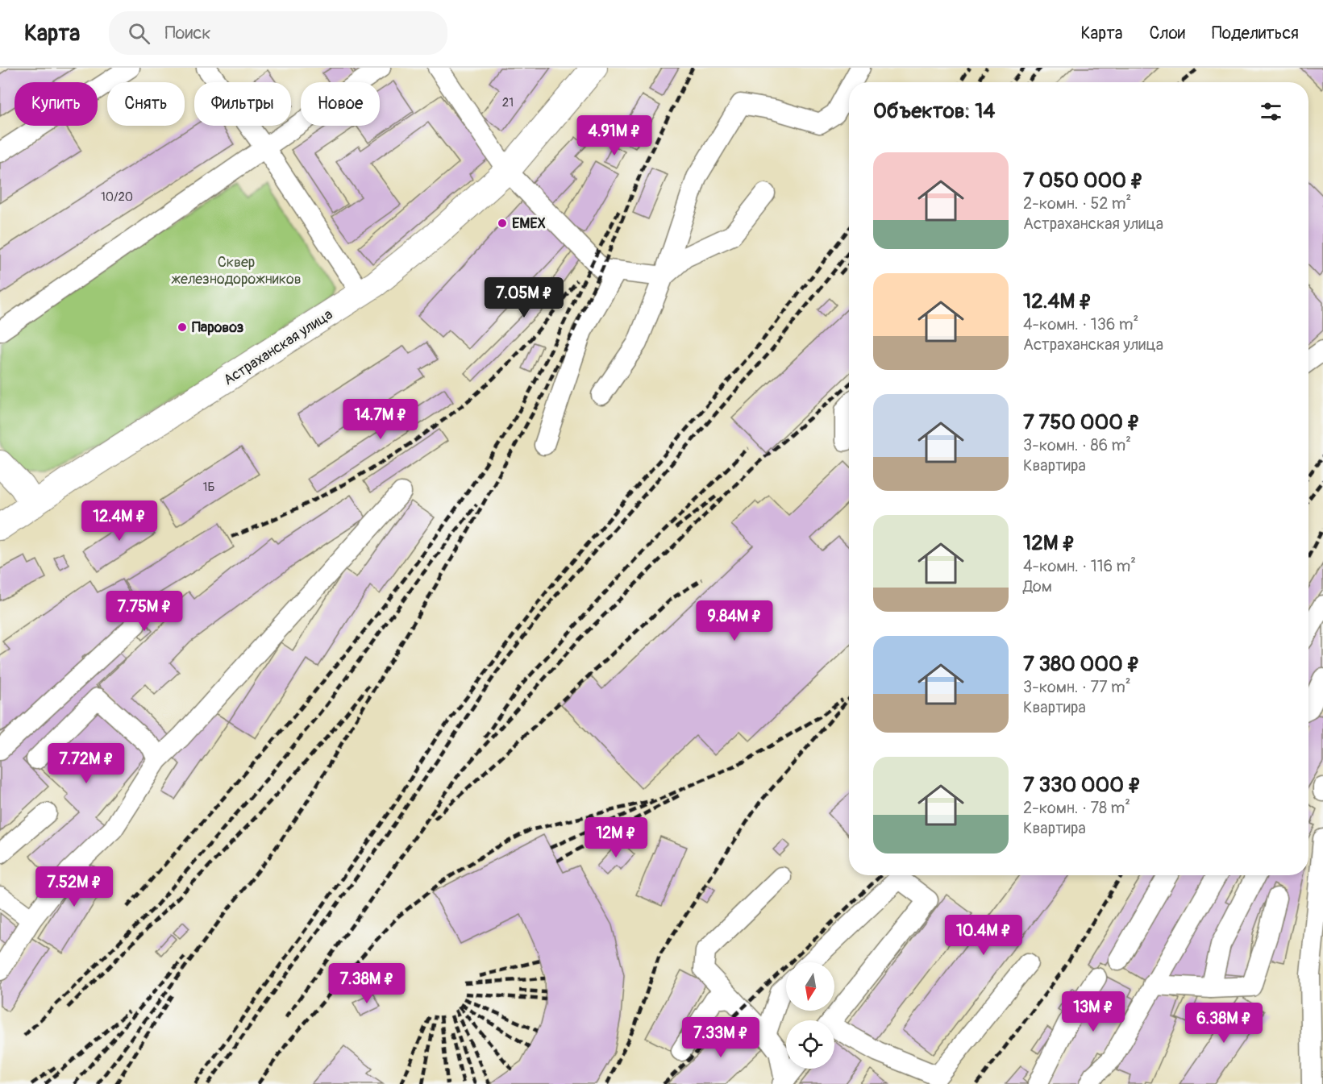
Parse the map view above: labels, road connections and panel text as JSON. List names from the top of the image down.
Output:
{
  "streets": {
    "main road": ["Астраханская улица"]
  },
  "parks": ["Сквер железнодорожников"],
  "places": ["EMEX", "Паровоз"],
  "house_numbers": ["21", "10/20", "1Б"],
  "north": "bottom",
  "page": {
    "header": "Карта",
    "search": "Поиск",
    "nav": ["Карта", "Слои", "Поделиться"],
    "chip": [
      "Купить",
      "Снять",
      "Фильтры",
      "Новое"
    ],
    "heading": "Объектов: 14",
    "price": [
      "4.91M ₽",
      "7.05M ₽",
      "14.7M ₽",
      "12.4M ₽",
      "7.75M ₽",
      "9.84M ₽",
      "7.72M ₽",
      "12M ₽",
      "7.52M ₽",
      "10.4M ₽",
      "7.38M ₽",
      "13M ₽",
      "6.38M ₽",
      "7.33M ₽"
    ],
    "list": [
      {
        "name": "7 050 000 ₽",
        "note": "2-комн. · 52 m² · Астраханская улица"
      },
      {
        "name": "12.4M ₽",
        "note": "4-комн. · 136 m² · Астраханская улица"
      },
      {
        "name": "7 750 000 ₽",
        "note": "3-комн. · 86 m² · Квартира"
      },
      {
        "name": "12M ₽",
        "note": "4-комн. · 116 m² · Дом"
      },
      {
        "name": "7 380 000 ₽",
        "note": "3-комн. · 77 m² · Квартира"
      },
      {
        "name": "7 330 000 ₽",
        "note": "2-комн. · 78 m² · Квартира"
      }
    ]
  }
}
